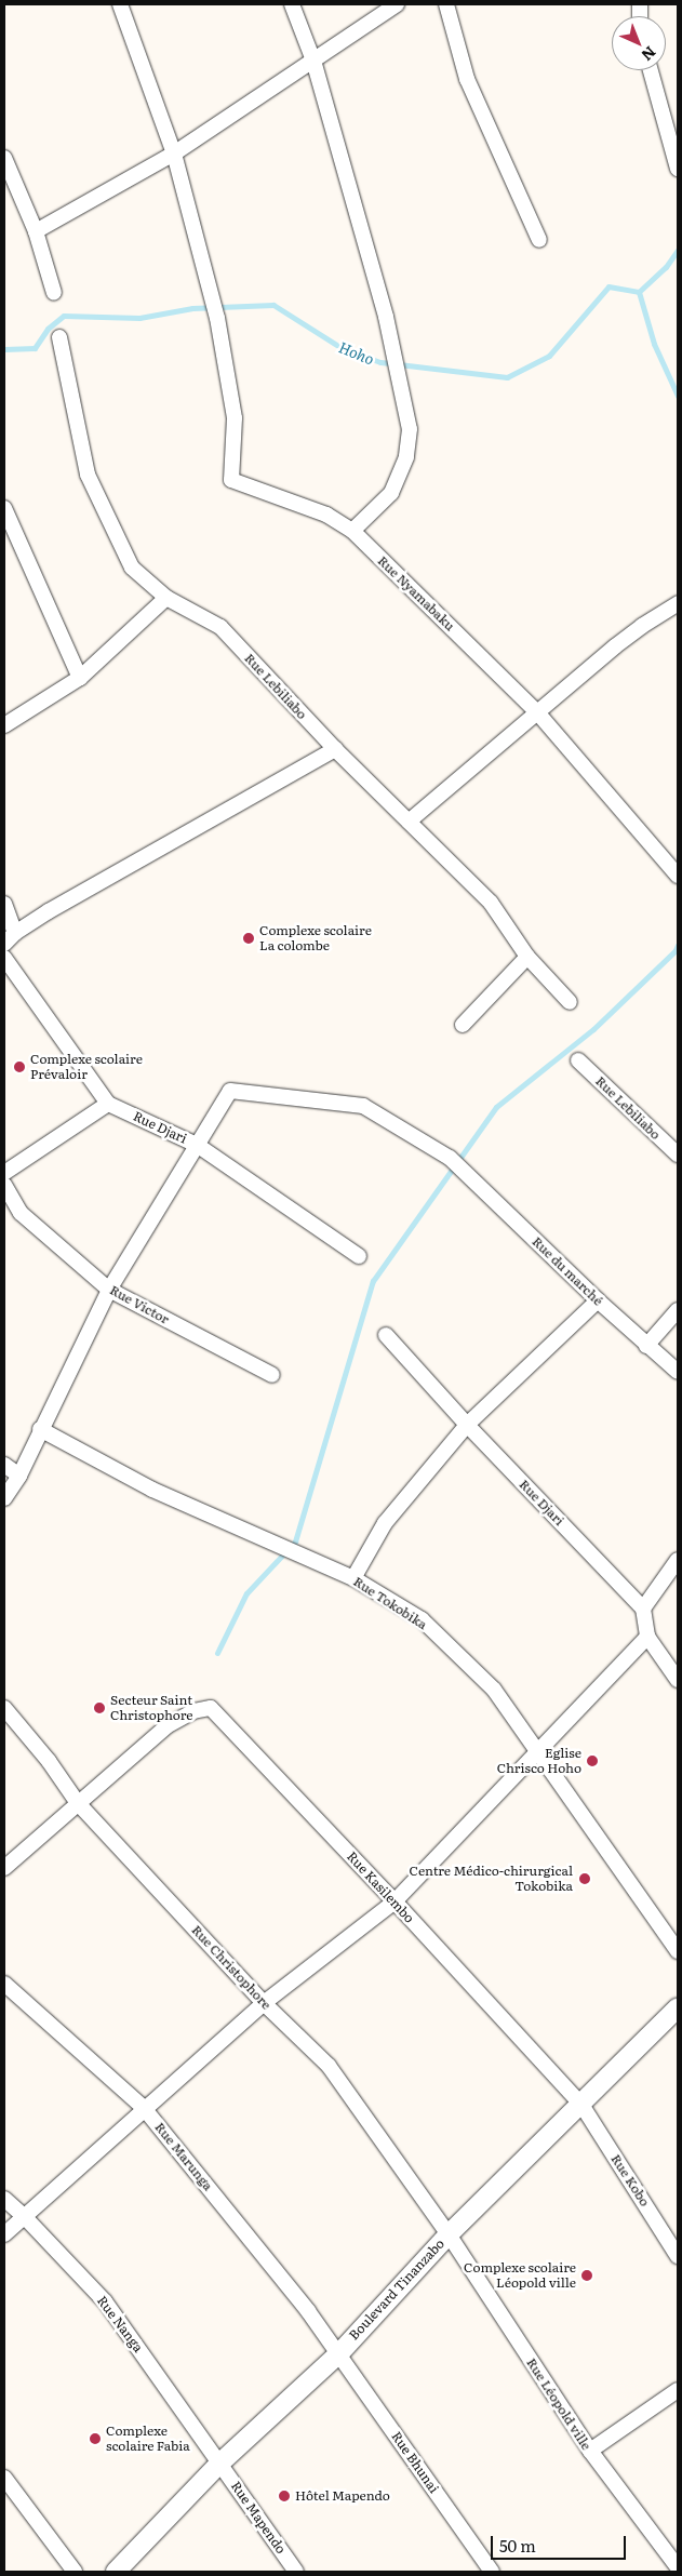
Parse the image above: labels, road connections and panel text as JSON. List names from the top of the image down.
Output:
{
  "streets": {
    "street": [
      "Rue Nyamabaku",
      "Rue Lebiliabo",
      "Rue Djari",
      "Rue du marché",
      "Rue Victor",
      "Rue Tokobika",
      "Rue Kasilembo",
      "Rue Christophore",
      "Rue Marunga",
      "Rue Kobo",
      "Boulevard Tinanzabo",
      "Rue Nanga",
      "Rue Léopold ville",
      "Rue Bhunai",
      "Rue Mapendo"
    ]
  },
  "crossings": [
    ["Rue Djari", "Rue du marché"],
    ["Rue Kasilembo", "Rue Christophore"],
    ["Rue Kasilembo", "Rue Kobo"],
    ["Rue Kasilembo", "Boulevard Tinanzabo"],
    ["Rue Christophore", "Boulevard Tinanzabo"],
    ["Rue Christophore", "Rue Léopold ville"],
    ["Rue Marunga", "Boulevard Tinanzabo"],
    ["Rue Marunga", "Rue Bhunai"],
    ["Rue Kobo", "Boulevard Tinanzabo"],
    ["Boulevard Tinanzabo", "Rue Nanga"],
    ["Boulevard Tinanzabo", "Rue Léopold ville"],
    ["Boulevard Tinanzabo", "Rue Bhunai"],
    ["Boulevard Tinanzabo", "Rue Mapendo"],
    ["Rue Nanga", "Rue Mapendo"]
  ],
  "water": ["Hoho"],
  "places": [
    "Complexe scolaire La colombe",
    "Complexe scolaire Prévaloir",
    "Secteur Saint Christophore",
    "Eglise Chrisco Hoho",
    "Centre Médico-chirurgical Tokobika",
    "Complexe scolaire Léopold ville",
    "Complexe scolaire Fabia",
    "Hôtel Mapendo"
  ],
  "scale_bar": "50 m",
  "north": "bottom right"
}
